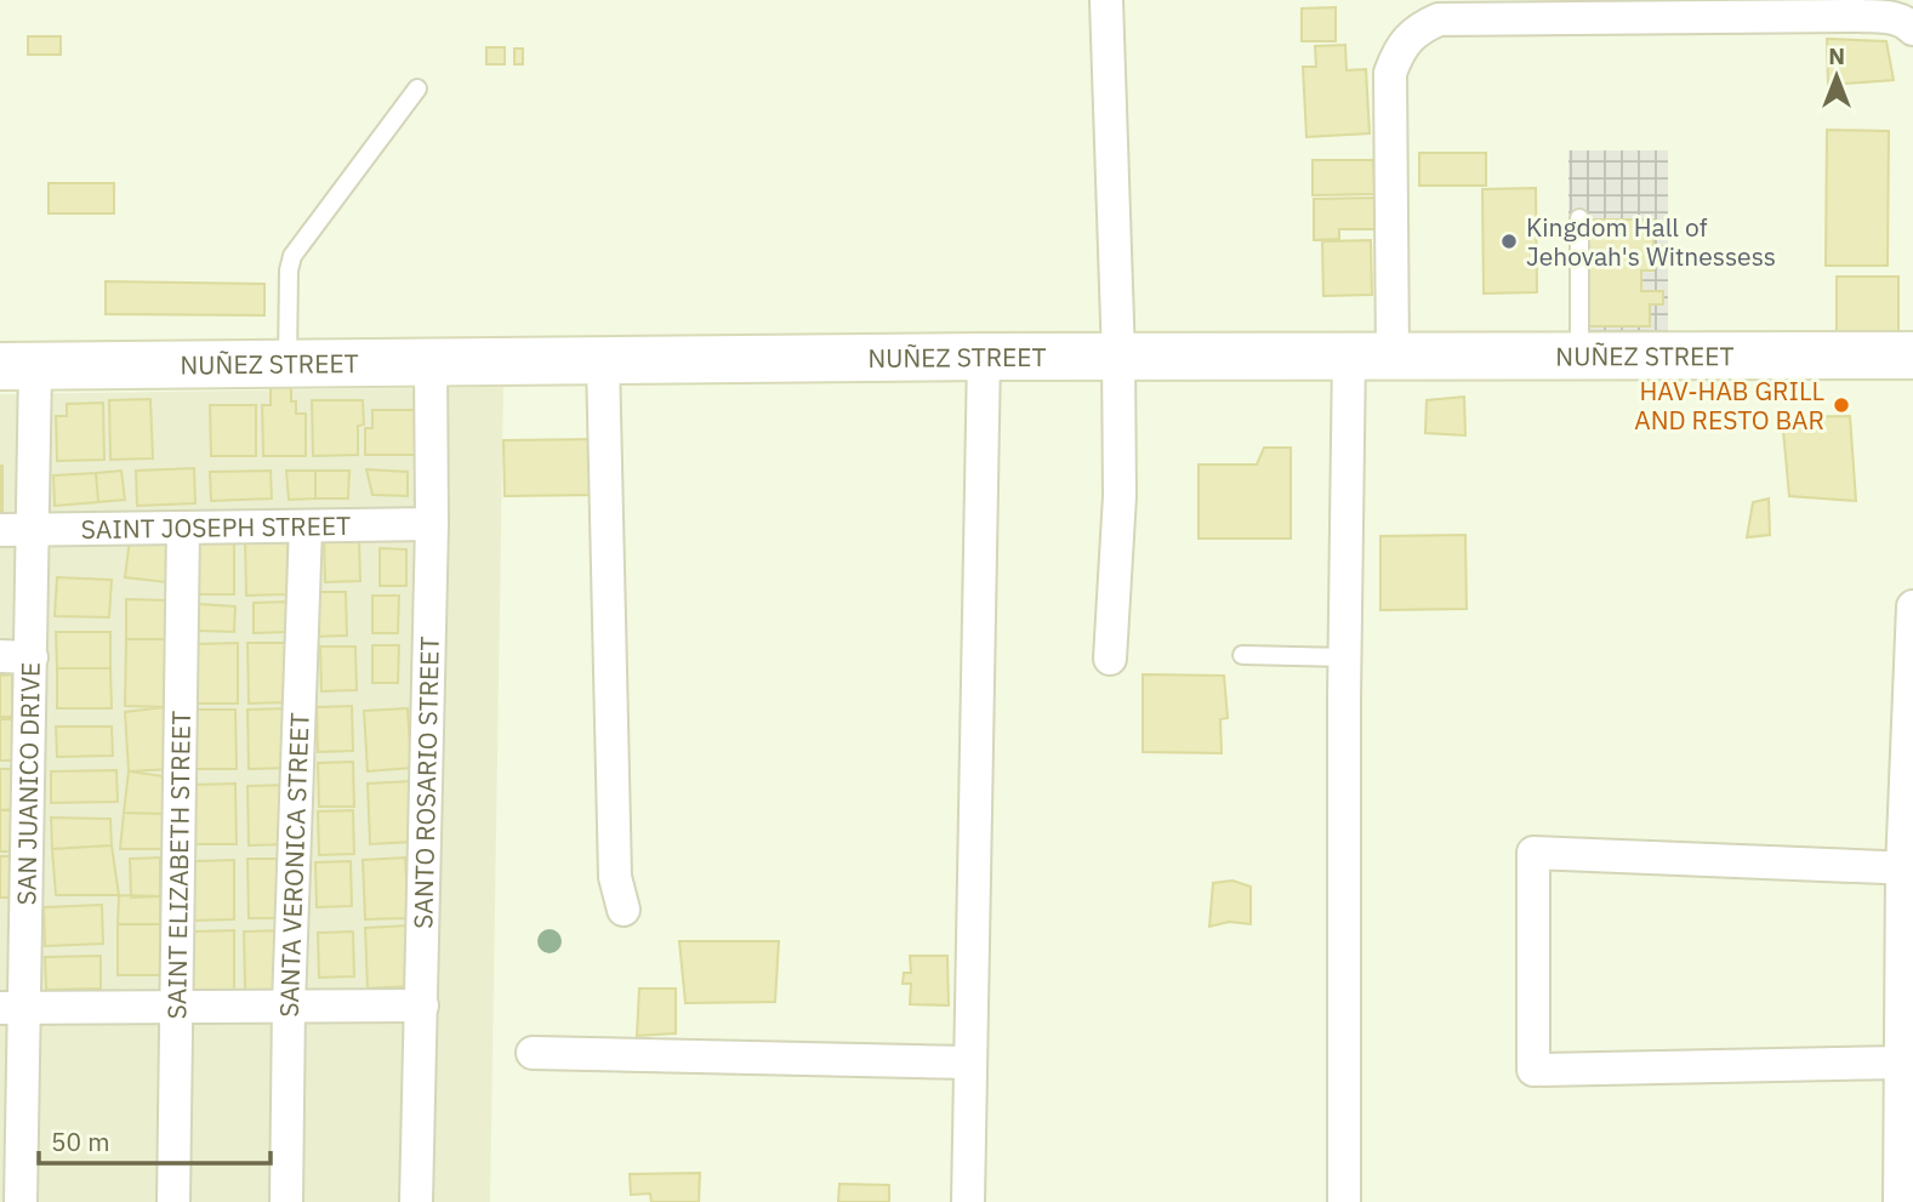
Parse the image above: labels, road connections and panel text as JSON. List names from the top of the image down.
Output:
{
  "streets": {
    "street": [
      "NUÑEZ STREET",
      "SAINT JOSEPH STREET",
      "SANTO ROSARIO STREET",
      "SAN JUANICO DRIVE",
      "SANTA VERONICA STREET",
      "SAINT ELIZABETH STREET"
    ]
  },
  "crossings": [
    ["NUÑEZ STREET", "SANTO ROSARIO STREET"],
    ["NUÑEZ STREET", "SAN JUANICO DRIVE"],
    ["SAINT JOSEPH STREET", "SANTO ROSARIO STREET"],
    ["SAINT JOSEPH STREET", "SAN JUANICO DRIVE"],
    ["SAINT JOSEPH STREET", "SANTA VERONICA STREET"],
    ["SAINT JOSEPH STREET", "SAINT ELIZABETH STREET"]
  ],
  "places": ["Kingdom Hall of Jehovah's Witnessess", "HAV-HAB GRILL AND RESTO BAR"],
  "scale_bar": "50 m",
  "north": "top"
}
